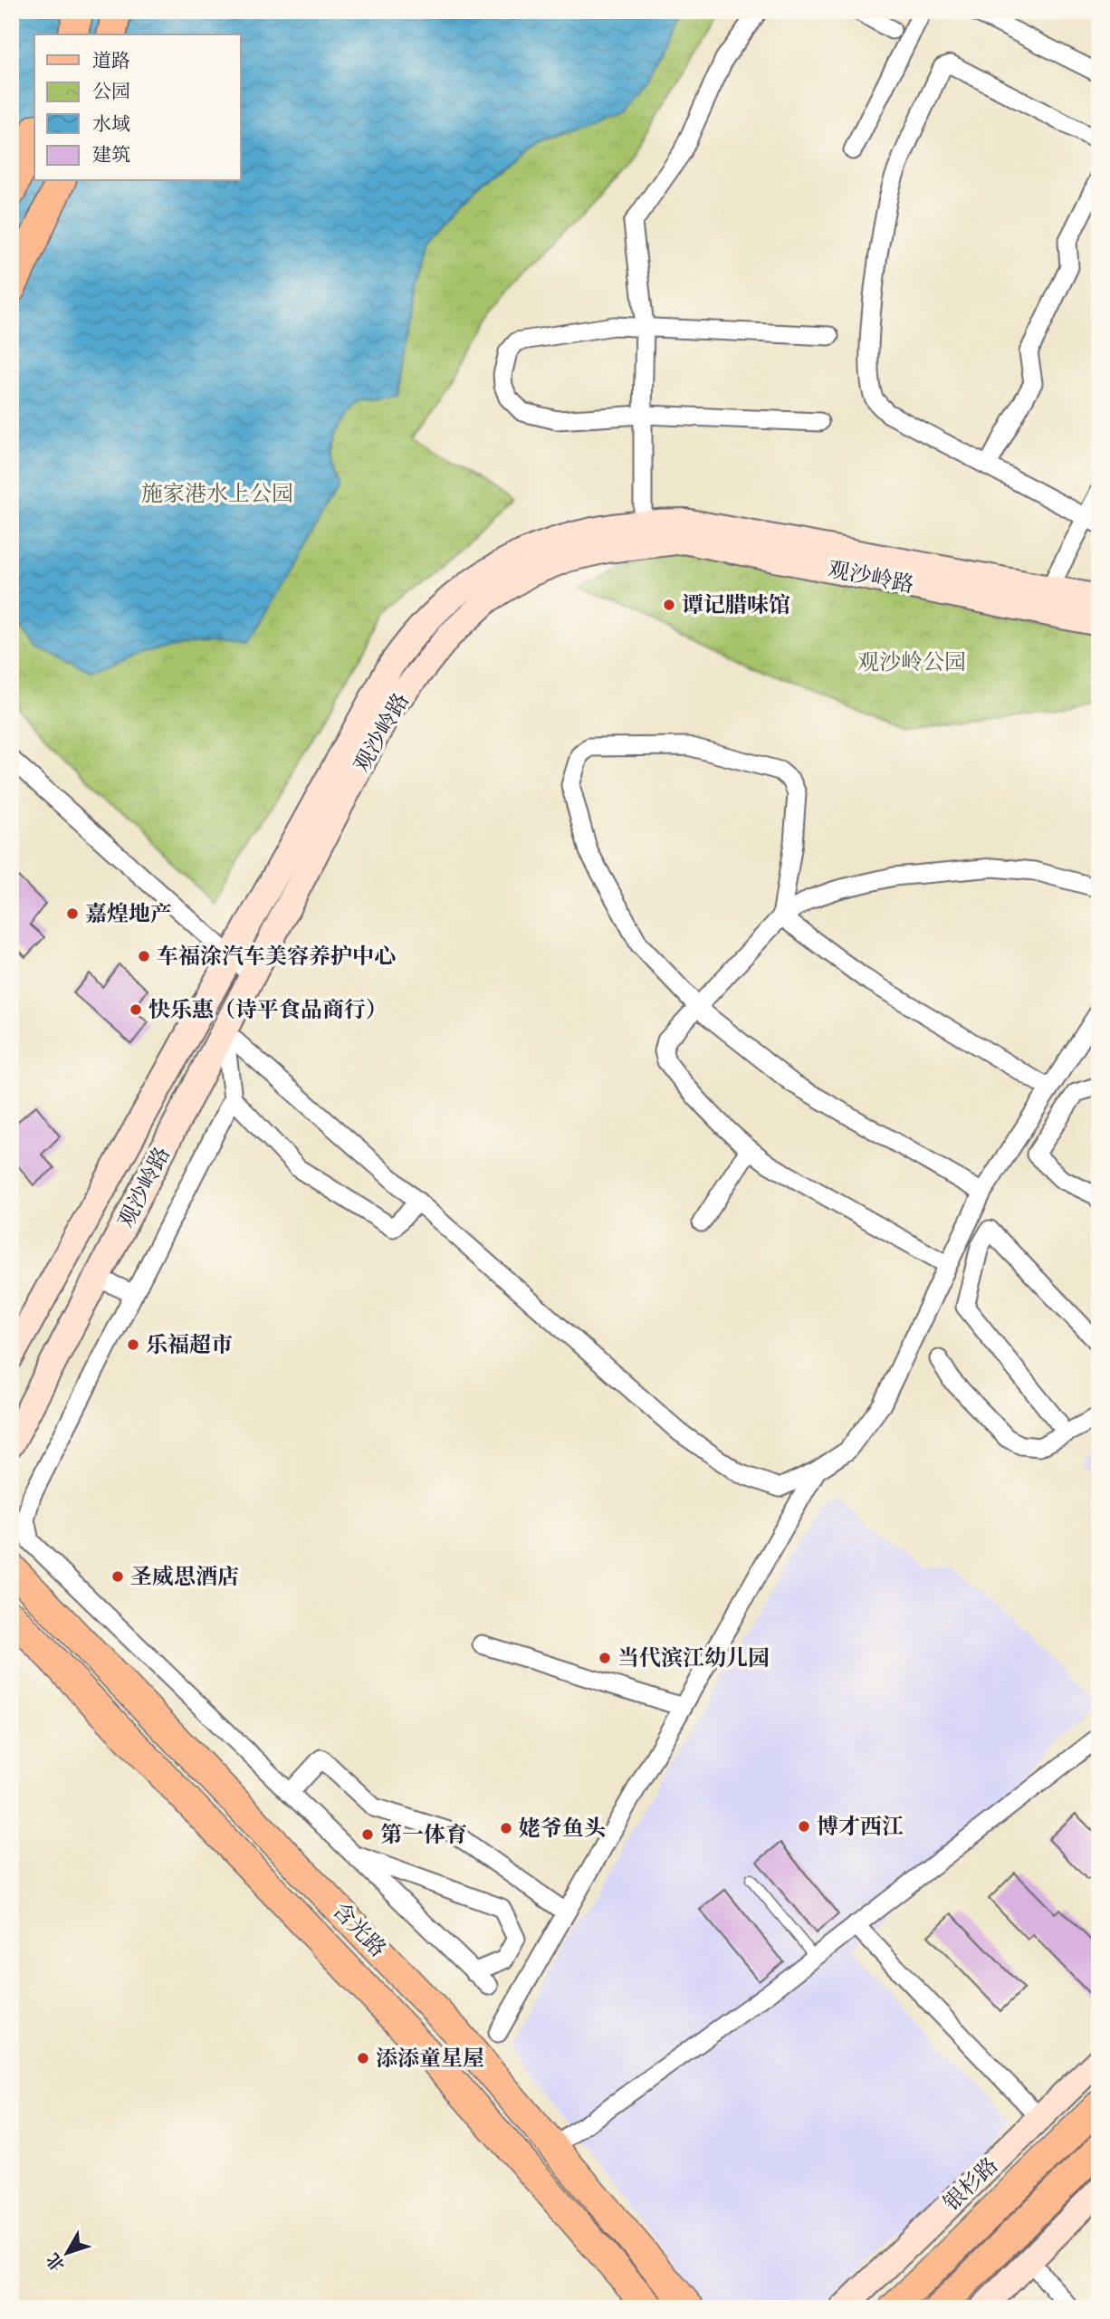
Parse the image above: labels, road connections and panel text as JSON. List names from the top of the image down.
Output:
{
  "streets": {
    "main road": ["观沙岭路", "含光路", "银杉路"]
  },
  "parks": ["施家港水上公园", "观沙岭公园"],
  "places": [
    "谭记腊味馆",
    "嘉煌地产",
    "车福涂汽车美容养护中心",
    "快乐惠（诗平食品商行）",
    "乐福超市",
    "圣威思酒店",
    "当代滨江幼儿园",
    "博才西江",
    "姥爷鱼头",
    "第一体育",
    "添添童星屋"
  ],
  "legend": [
    "道路",
    "公园",
    "水域",
    "建筑"
  ],
  "north": "bottom left"
}
